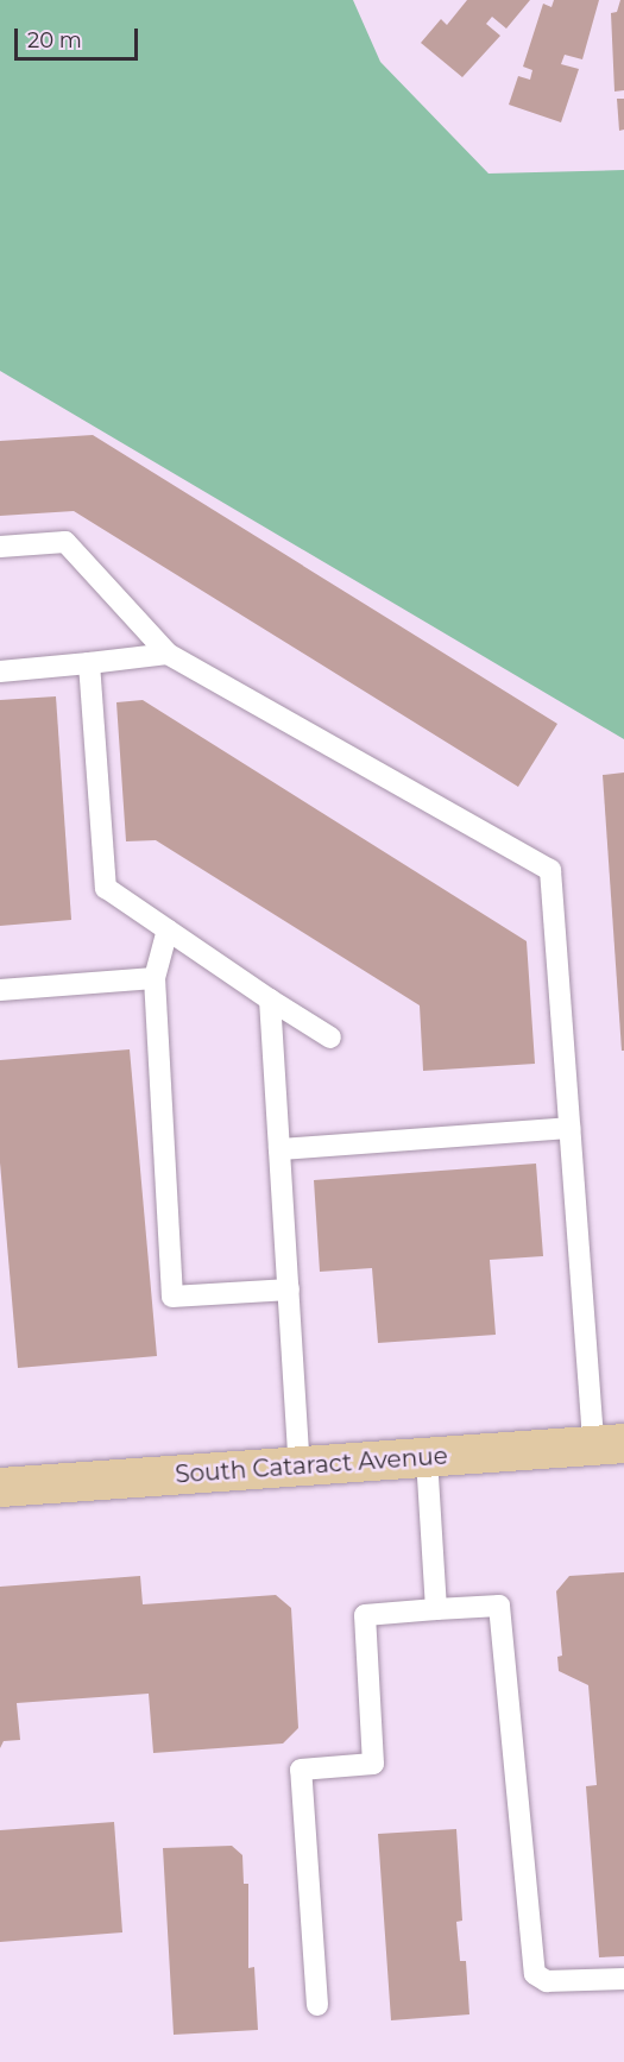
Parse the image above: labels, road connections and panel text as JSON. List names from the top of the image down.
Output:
{
  "streets": {
    "main road": ["South Cataract Avenue"]
  },
  "scale_bar": "20 m"
}
